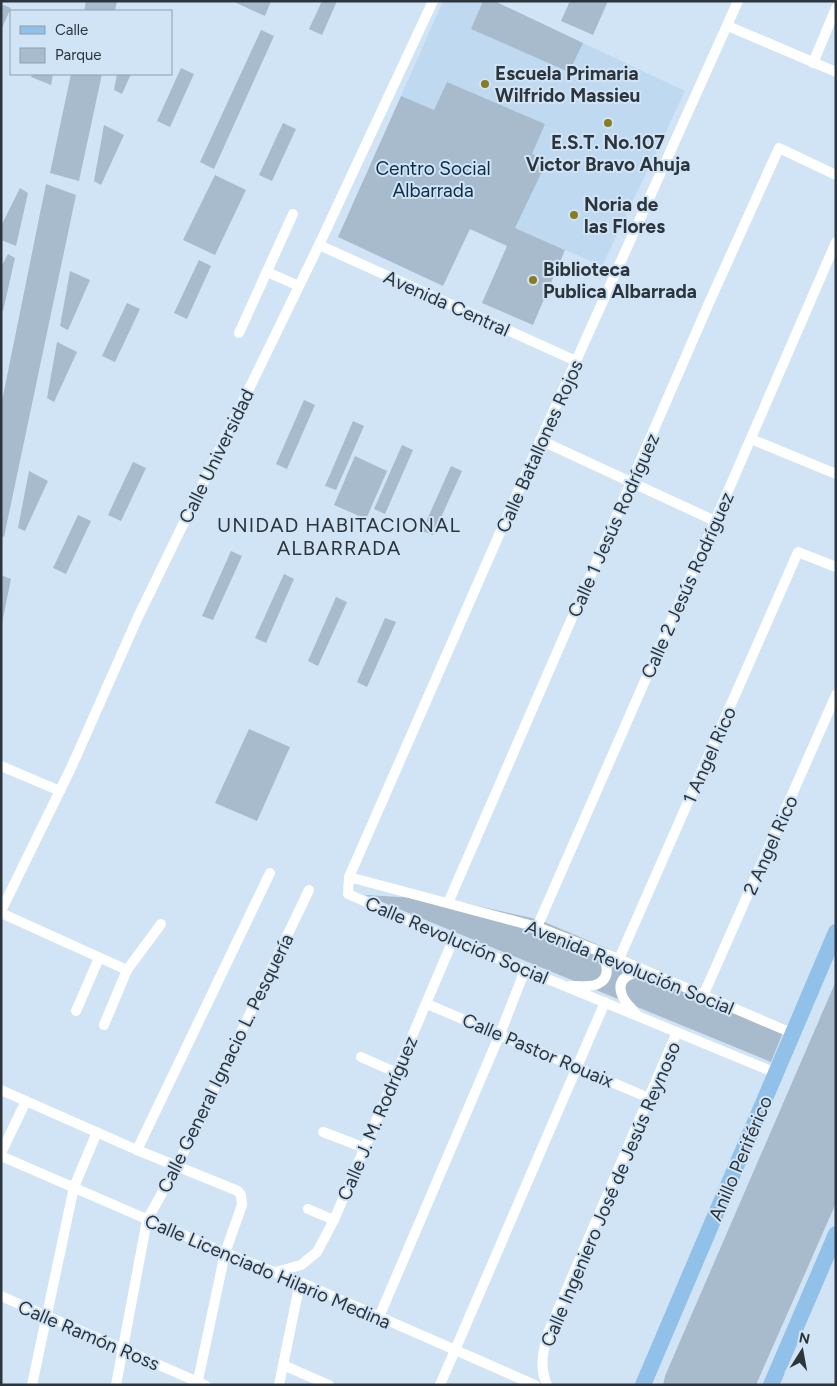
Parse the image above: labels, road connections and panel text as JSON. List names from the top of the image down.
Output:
{
  "streets": {
    "main road": ["Anillo Periférico"],
    "street": [
      "Avenida Central",
      "Calle Batallones Rojos",
      "Calle Universidad",
      "Calle 1 Jesús Rodríguez",
      "Calle 2 Jesús Rodríguez",
      "1 Angel Rico",
      "2 Angel Rico",
      "Calle Revolución Social",
      "Avenida Revolución Social",
      "Calle Pastor Rouaix",
      "Calle General Ignacio L. Pesquería",
      "Calle J. M. Rodríguez",
      "Calle Ingeniero José de Jesús Reynoso",
      "Calle Licenciado Hilario Medina",
      "Calle Ramón Ross"
    ]
  },
  "crossings": [
    ["Avenida Central", "Calle Batallones Rojos"],
    ["Avenida Central", "Calle Universidad"],
    ["Calle Batallones Rojos", "Calle Revolución Social"],
    ["Calle Batallones Rojos", "Avenida Revolución Social"],
    ["Calle 1 Jesús Rodríguez", "Avenida Revolución Social"],
    ["Calle 2 Jesús Rodríguez", "Avenida Revolución Social"],
    ["1 Angel Rico", "Avenida Revolución Social"],
    ["2 Angel Rico", "Avenida Revolución Social"],
    ["Calle Revolución Social", "Avenida Revolución Social"],
    ["Calle Revolución Social", "Calle J. M. Rodríguez"],
    ["Calle Revolución Social", "Anillo Periférico"],
    ["Calle Revolución Social", "Calle Ingeniero José de Jesús Reynoso"],
    ["Avenida Revolución Social", "Anillo Periférico"],
    ["Calle Pastor Rouaix", "Calle J. M. Rodríguez"],
    ["Calle Pastor Rouaix", "Calle Ingeniero José de Jesús Reynoso"],
    ["Calle General Ignacio L. Pesquería", "Calle Licenciado Hilario Medina"],
    ["Calle General Ignacio L. Pesquería", "Calle Ramón Ross"],
    ["Calle J. M. Rodríguez", "Calle Licenciado Hilario Medina"]
  ],
  "districts": ["UNIDAD HABITACIONAL ALBARRADA"],
  "parks": ["Centro Social Albarrada"],
  "places": [
    "Escuela Primaria Wilfrido Massieu",
    "E.S.T. No.107 Victor Bravo Ahuja",
    "Noria de las Flores",
    "Biblioteca Publica Albarrada"
  ],
  "legend": ["Calle", "Parque"],
  "north": "top"
}
